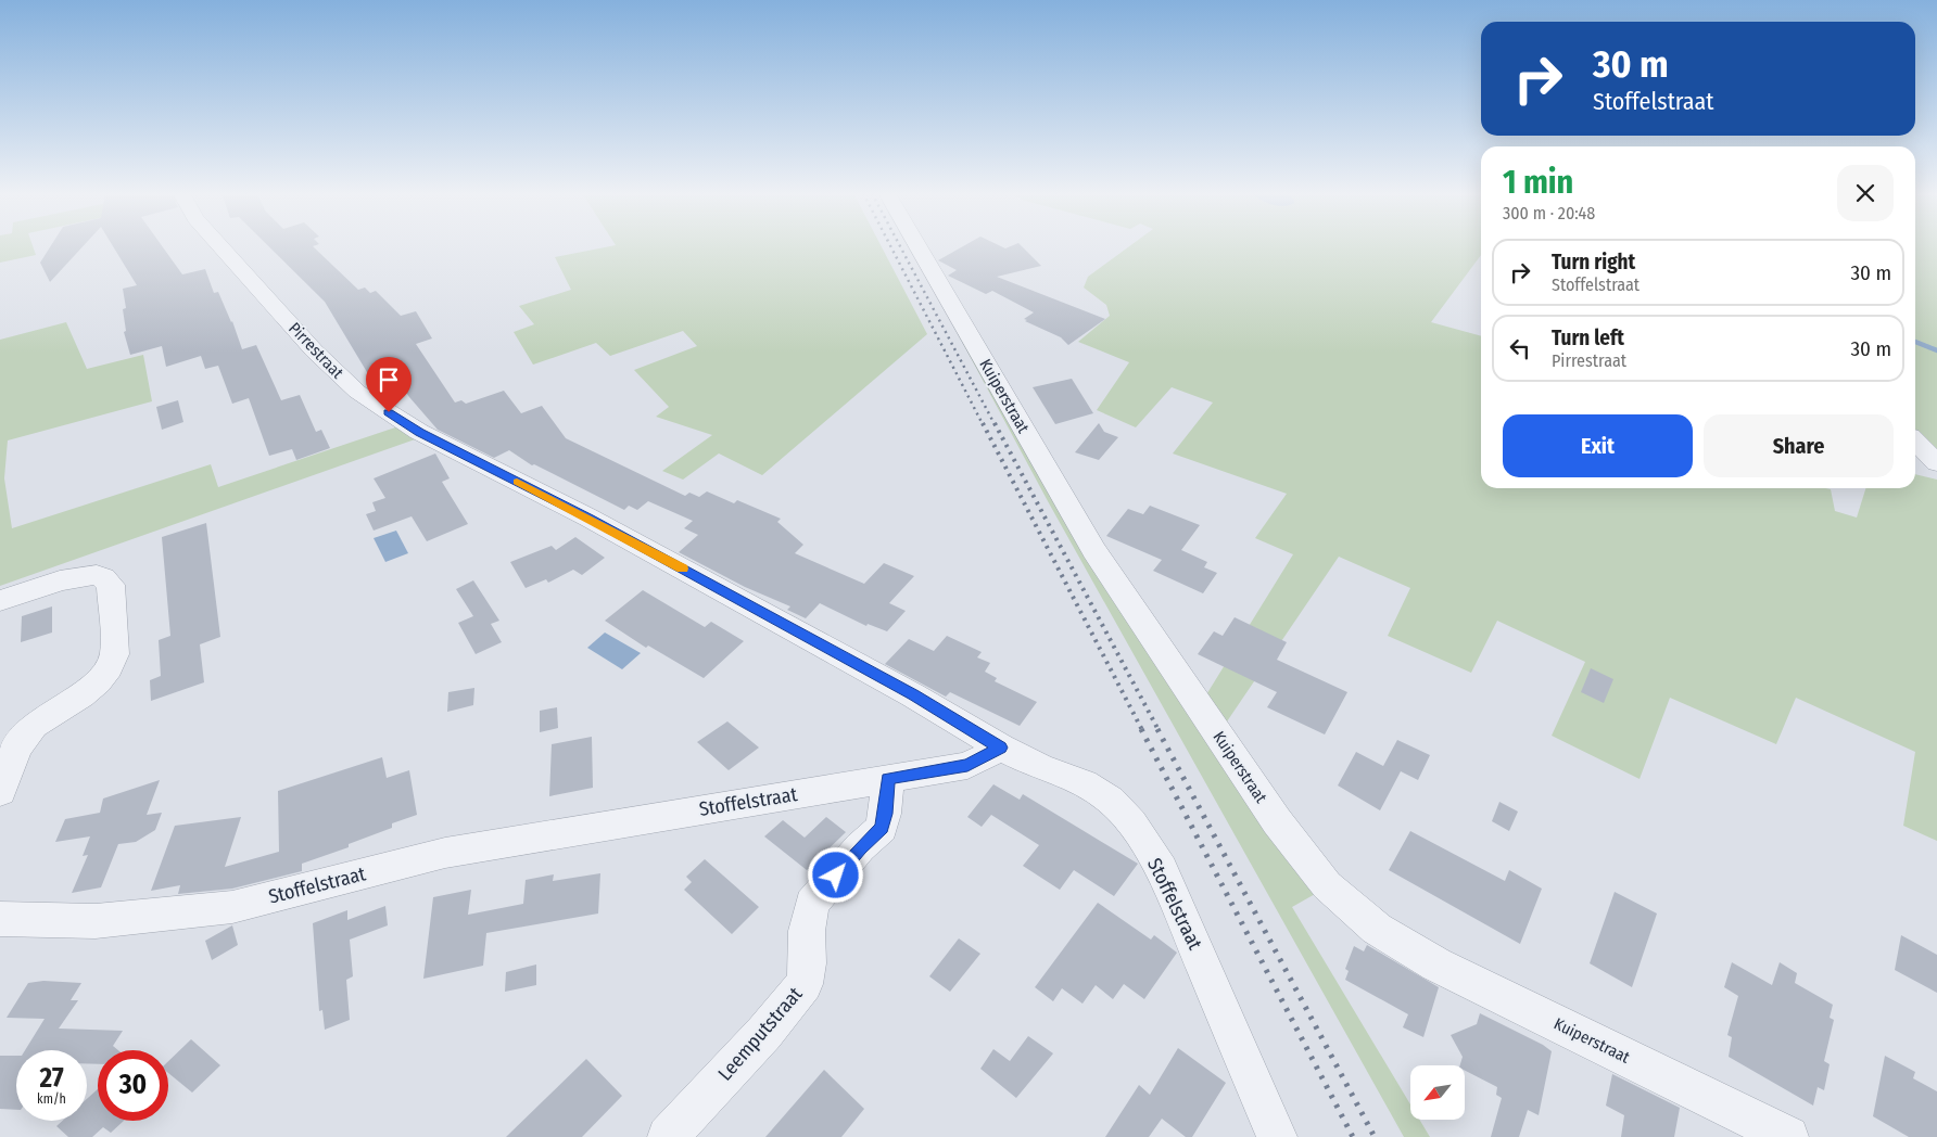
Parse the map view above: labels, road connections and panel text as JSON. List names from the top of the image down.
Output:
{
  "streets": {
    "street": [
      "Pirrestraat",
      "Kuiperstraat",
      "Stoffelstraat",
      "Leemputstraat"
    ]
  },
  "crossings": [
    ["Pirrestraat", "Stoffelstraat"],
    ["Stoffelstraat", "Leemputstraat"]
  ],
  "north": "bottom left",
  "page": {
    "turn": ["30 m", "Stoffelstraat"],
    "heading": ["1 min", "300 m · 20:48"],
    "list": [
      {
        "name": "Turn right",
        "note": "Stoffelstraat",
        "value": "30 m"
      },
      {
        "name": "Turn left",
        "note": "Pirrestraat",
        "value": "30 m"
      }
    ],
    "buttons": ["Exit", "Share"],
    "speed": "27 km/h",
    "limit": "30"
  }
}
